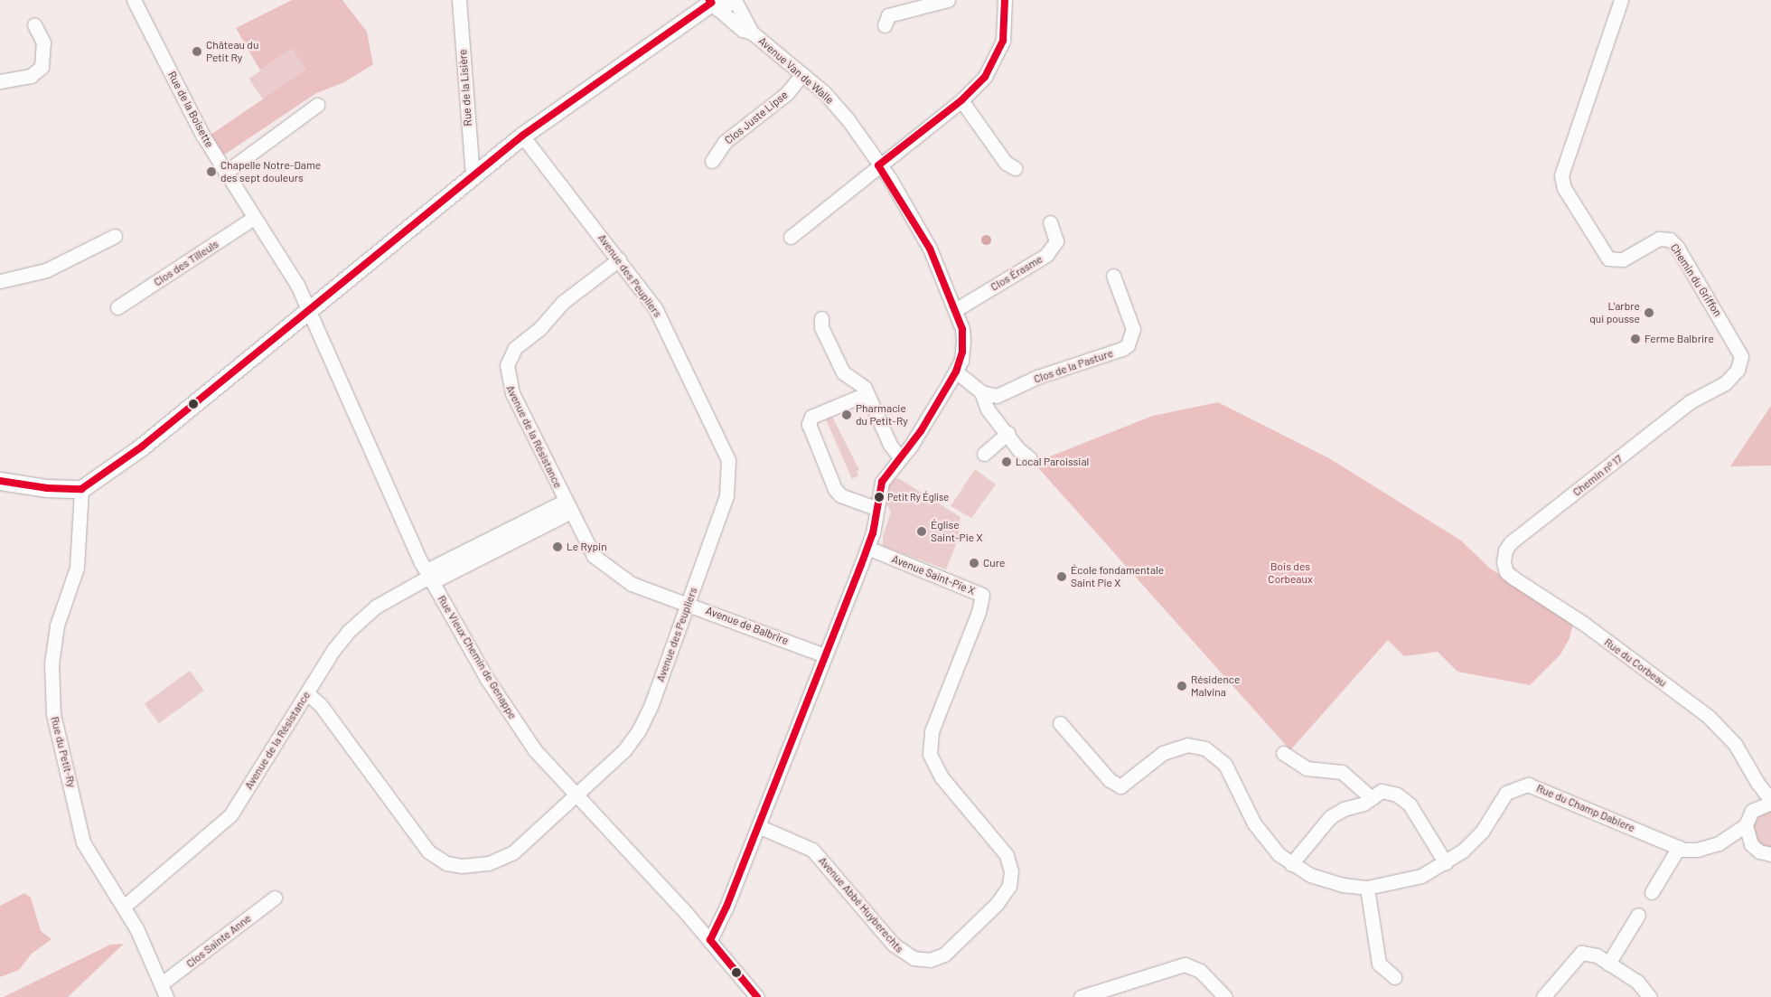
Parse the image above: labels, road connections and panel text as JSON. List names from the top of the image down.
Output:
{
  "streets": {
    "street": [
      "Avenue Van de Walle",
      "Rue de la Lisière",
      "Rue de la Boisette",
      "Clos Juste Lipse",
      "Clos des Tilleuls",
      "Clos Érasme",
      "Avenue des Peupliers",
      "Chemin du Griffon",
      "Clos de la Pasture",
      "Avenue de la Résistance",
      "Chemin nᵒ 17",
      "Avenue Saint-Pie X",
      "Avenue de Balbrire",
      "Rue Vieux Chemin de Genappe",
      "Rue du Corbeau",
      "Rue du Petit-Ry",
      "Rue du Champ Dabiere",
      "Avenue Abbé Huyberechts",
      "Clos Sainte Anne"
    ]
  },
  "crossings": [
    ["Avenue Van de Walle", "Clos Juste Lipse"],
    ["Avenue Van de Walle", "Clos Érasme"],
    ["Avenue Van de Walle", "Avenue Saint-Pie X"],
    ["Avenue Van de Walle", "Avenue de Balbrire"],
    ["Avenue Van de Walle", "Rue Vieux Chemin de Genappe"],
    ["Avenue Van de Walle", "Avenue Abbé Huyberechts"],
    ["Rue de la Boisette", "Clos des Tilleuls"],
    ["Rue de la Boisette", "Rue Vieux Chemin de Genappe"],
    ["Avenue des Peupliers", "Avenue de la Résistance"],
    ["Avenue des Peupliers", "Avenue de Balbrire"],
    ["Avenue des Peupliers", "Rue Vieux Chemin de Genappe"],
    ["Chemin du Griffon", "Chemin nᵒ 17"],
    ["Avenue de la Résistance", "Avenue de Balbrire"],
    ["Avenue de la Résistance", "Rue Vieux Chemin de Genappe"],
    ["Avenue de la Résistance", "Rue du Petit-Ry"],
    ["Chemin nᵒ 17", "Rue du Corbeau"],
    ["Avenue Saint-Pie X", "Avenue Abbé Huyberechts"],
    ["Rue du Petit-Ry", "Clos Sainte Anne"]
  ],
  "parks": ["Bois des Corbeaux"],
  "places": [
    "Château du Petit Ry",
    "Chapelle Notre-Dame des sept douleurs",
    "L'arbre qui pousse",
    "Ferme Balbrire",
    "Pharmacie du Petit-Ry",
    "Local Paroissial",
    "Petit Ry Église",
    "Église Saint-Pie X",
    "Le Rypin",
    "Cure",
    "École fondamentale Saint Pie X",
    "Résidence Malvina"
  ],
  "lines": ["transit line 17"]
}
